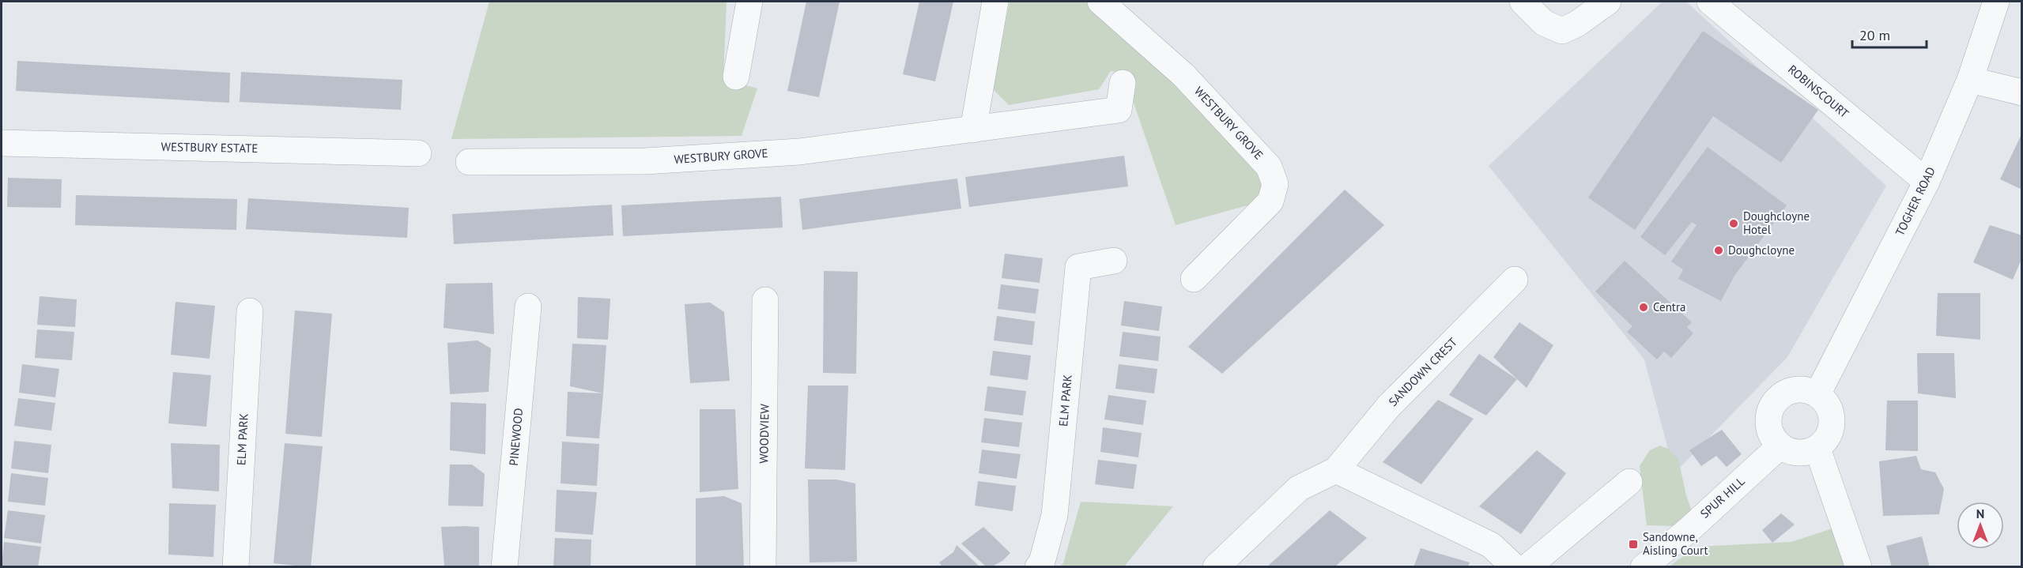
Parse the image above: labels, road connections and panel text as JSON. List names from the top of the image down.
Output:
{
  "streets": {
    "street": [
      "ROBINSCOURT",
      "WESTBURY GROVE",
      "WESTBURY ESTATE",
      "TOGHER ROAD",
      "SANDOWN CREST",
      "ELM PARK",
      "WOODVIEW",
      "PINEWOOD",
      "SPUR HILL"
    ]
  },
  "crossings": [
    ["ROBINSCOURT", "TOGHER ROAD"],
    ["TOGHER ROAD", "SPUR HILL"]
  ],
  "places": {
    "other": ["Doughcloyne Hotel", "Doughcloyne", "Centra"],
    "transit": ["Sandowne, Aisling Court"]
  },
  "scale_bar": "20 m",
  "north": "top"
}
